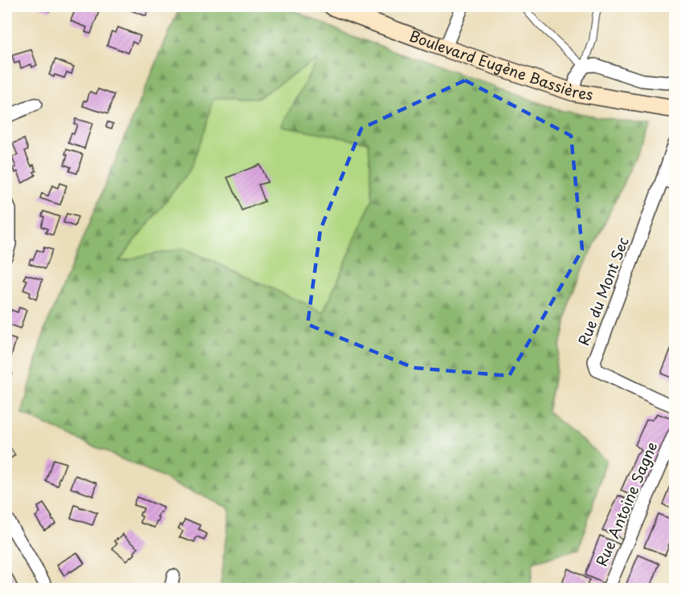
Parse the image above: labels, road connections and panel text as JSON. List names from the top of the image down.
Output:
{
  "streets": {
    "street": ["Boulevard Eugène Bassières", "Rue du Mont Sec", "Rue Antoine Sagne"]
  }
}
